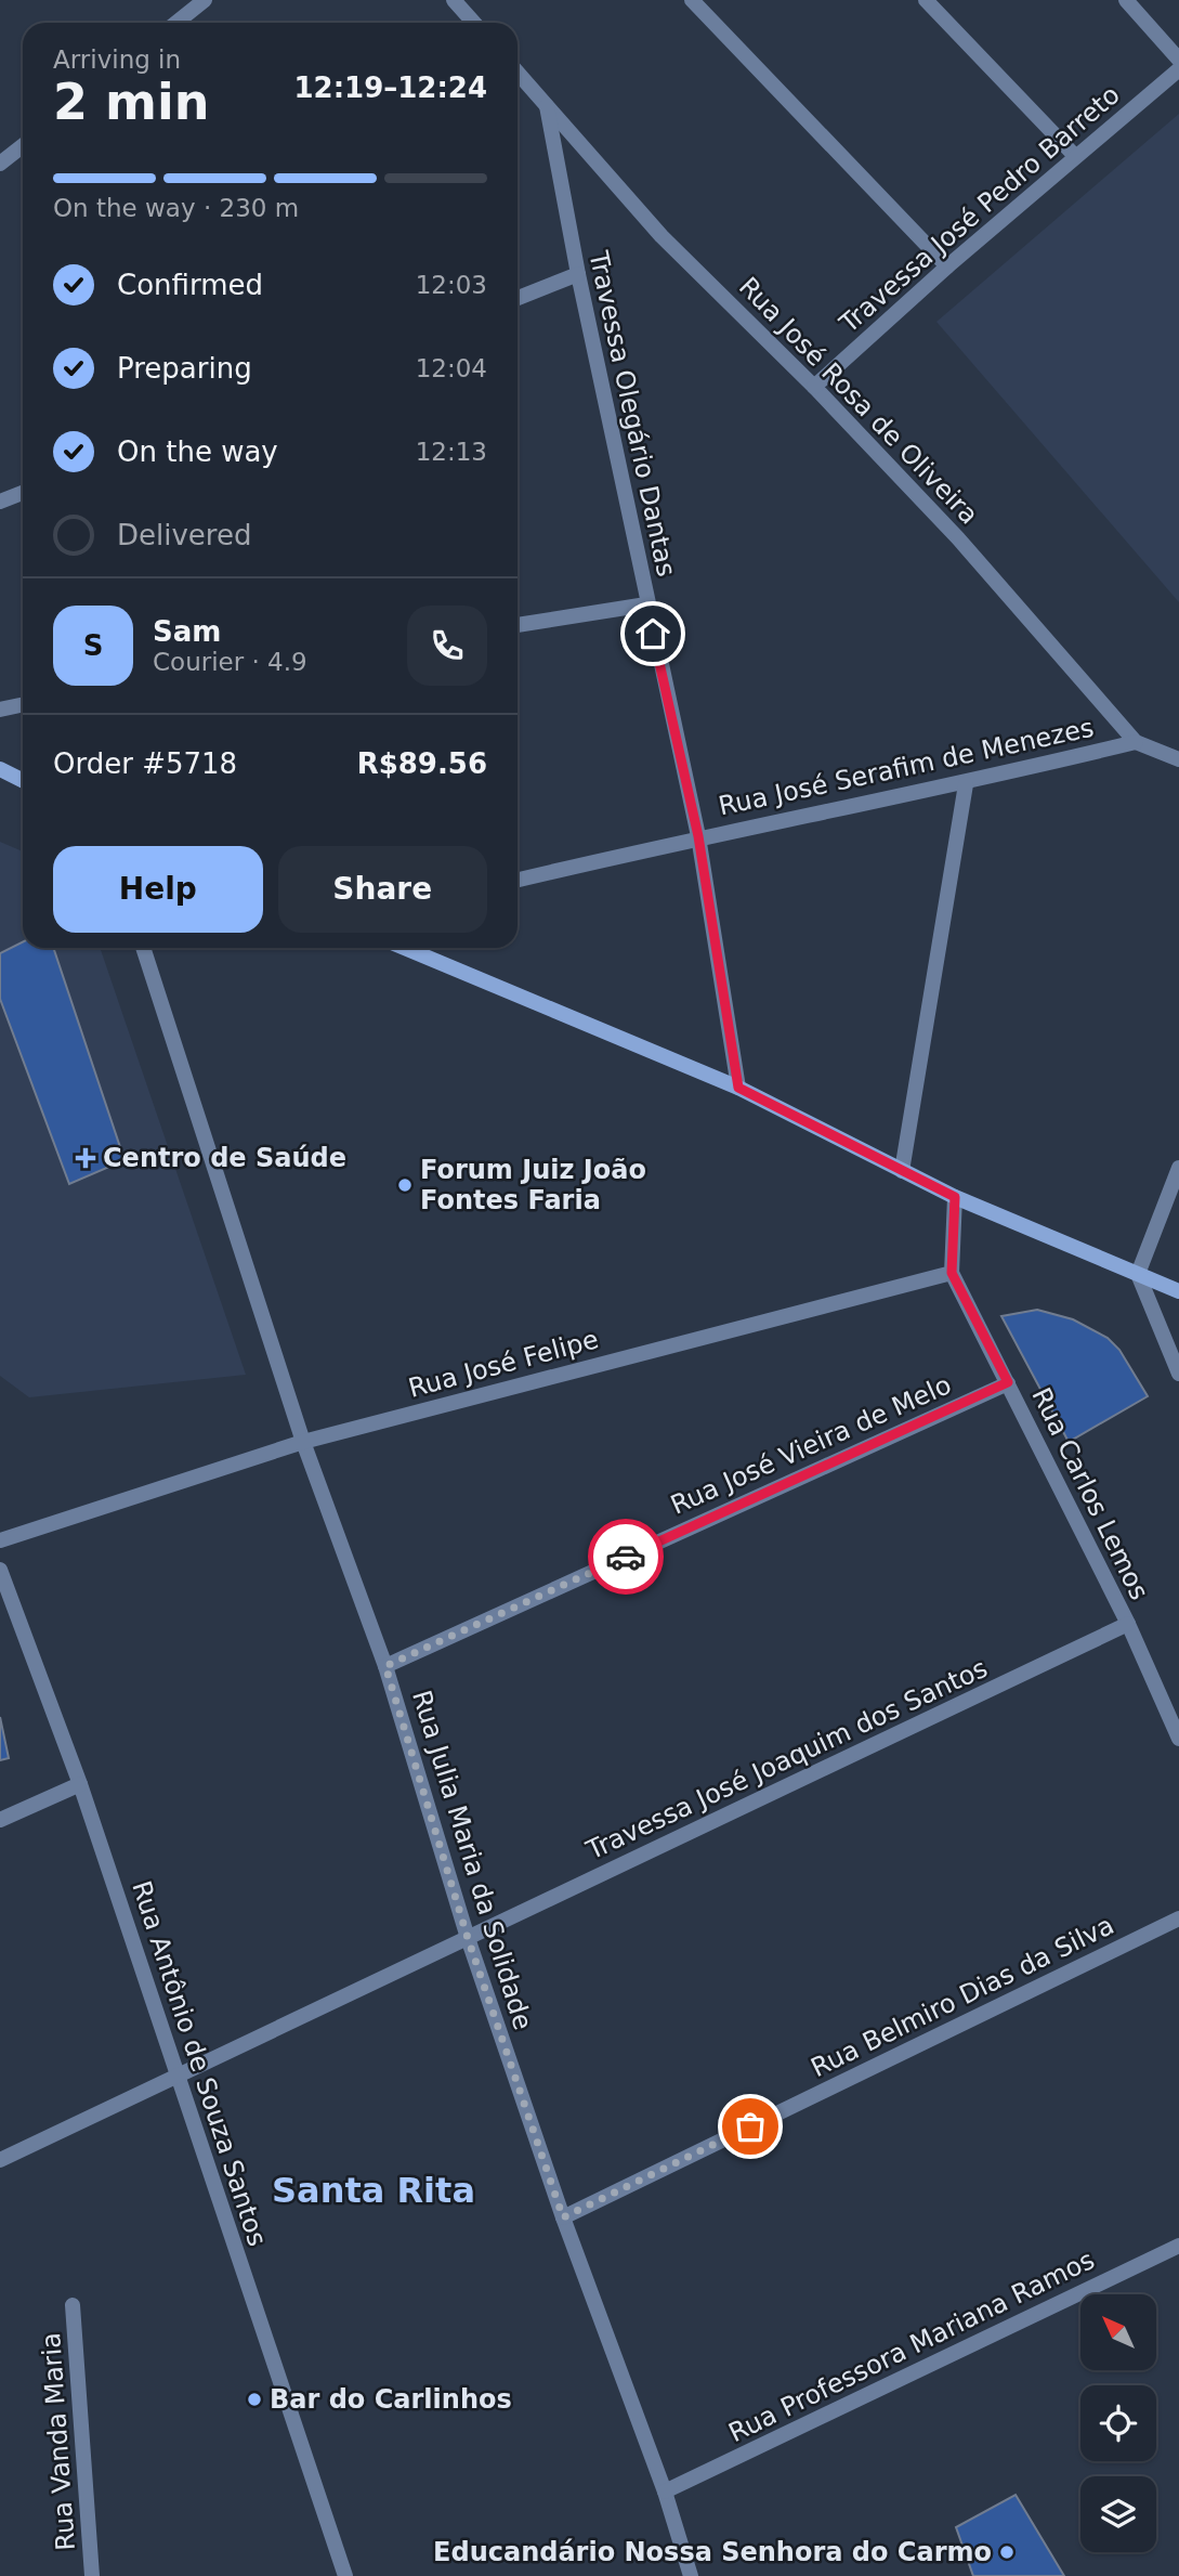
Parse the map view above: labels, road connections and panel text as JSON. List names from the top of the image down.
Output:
{
  "streets": {
    "street": [
      "Travessa José Pedro Barreto",
      "Rua José Rosa de Oliveira",
      "Travessa Olegário Dantas",
      "Rua José Serafim de Menezes",
      "Rua José Felipe",
      "Rua José Vieira de Melo",
      "Rua Carlos Lemos",
      "Travessa José Joaquim dos Santos",
      "Rua Julia Maria da Solidade",
      "Rua Belmiro Dias da Silva",
      "Rua Antônio de Souza Santos",
      "Rua Professora Mariana Ramos",
      "Rua Vanda Maria"
    ]
  },
  "crossings": [
    ["Travessa José Pedro Barreto", "Rua José Rosa de Oliveira"],
    ["Rua José Rosa de Oliveira", "Travessa Olegário Dantas"],
    ["Rua José Rosa de Oliveira", "Rua José Serafim de Menezes"],
    ["Travessa Olegário Dantas", "Rua José Serafim de Menezes"],
    ["Rua José Felipe", "Rua Carlos Lemos"],
    ["Rua José Felipe", "Rua Julia Maria da Solidade"],
    ["Rua José Vieira de Melo", "Rua Carlos Lemos"],
    ["Rua José Vieira de Melo", "Rua Julia Maria da Solidade"],
    ["Rua Carlos Lemos", "Travessa José Joaquim dos Santos"],
    ["Travessa José Joaquim dos Santos", "Rua Julia Maria da Solidade"],
    ["Travessa José Joaquim dos Santos", "Rua Antônio de Souza Santos"],
    ["Rua Julia Maria da Solidade", "Rua Belmiro Dias da Silva"],
    ["Rua Julia Maria da Solidade", "Rua Professora Mariana Ramos"]
  ],
  "districts": ["Santa Rita"],
  "places": {
    "health": ["Centro de Saúde"],
    "other": ["Forum Juiz João Fontes Faria", "Bar do Carlinhos", "Educandário Nossa Senhora do Carmo"]
  },
  "north": "top left",
  "page": {
    "heading": ["2 min", "Arriving in", "12:19–12:24"],
    "panel": [
      "Sam",
      "Courier · 4.9",
      "Order #5718",
      "R$89.56"
    ],
    "bar": "On the way · 230 m",
    "list": [
      ["Confirmed", "12:03"],
      ["Preparing", "12:04"],
      ["On the way", "12:13"],
      "Delivered"
    ],
    "round": "S",
    "buttons": ["Help", "Share"]
  }
}
